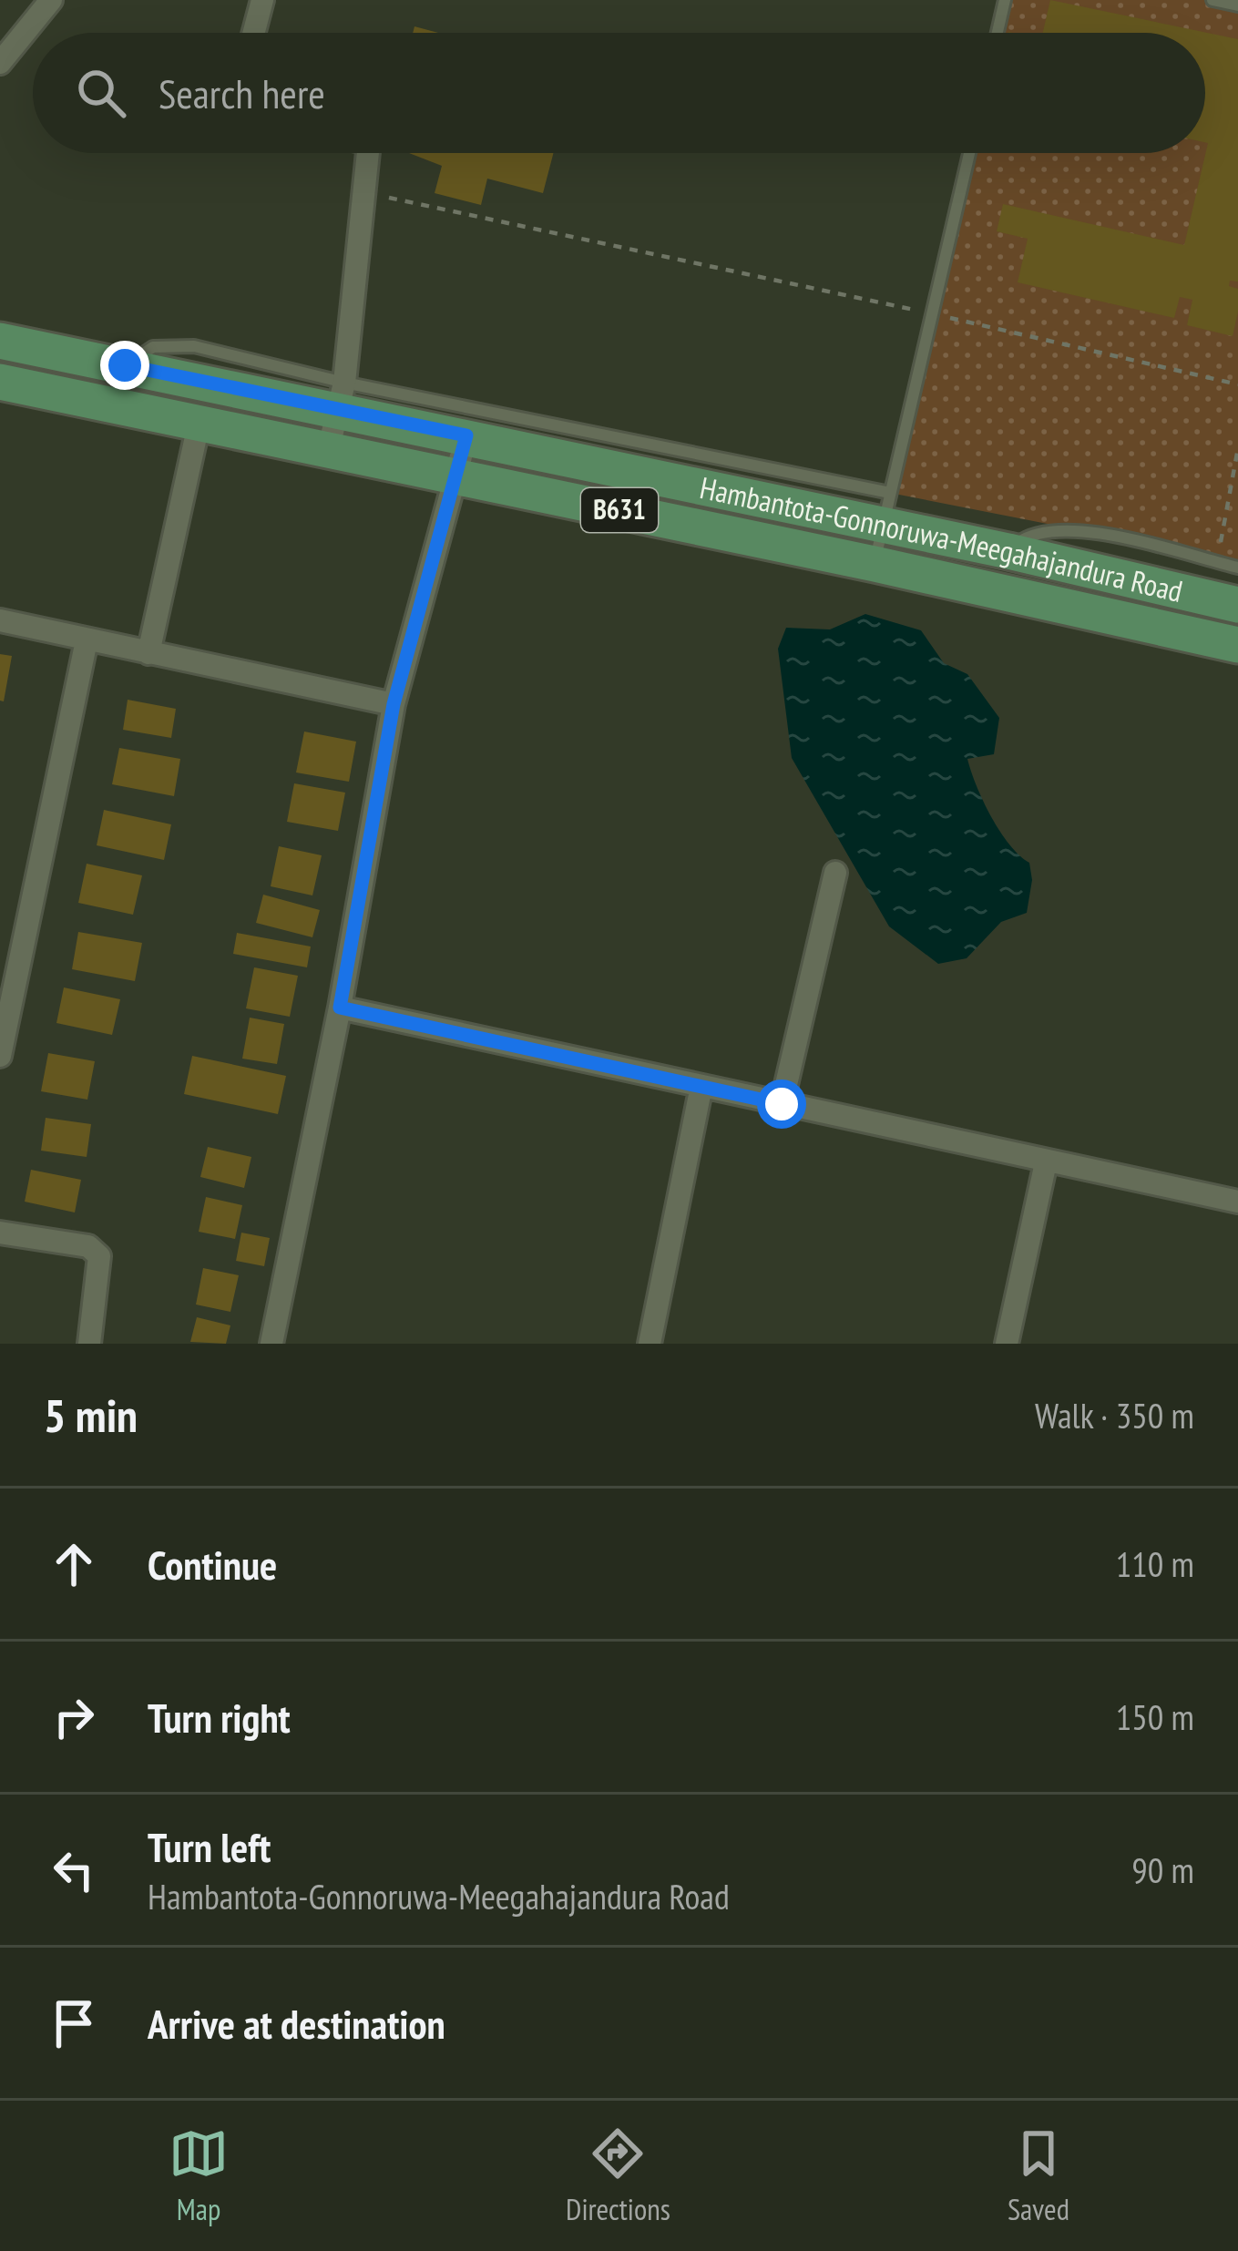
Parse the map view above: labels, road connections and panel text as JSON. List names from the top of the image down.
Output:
{
  "streets": {
    "main road": ["B631", "Hambantota-Gonnoruwa-Meegahajandura Road"]
  },
  "page": {
    "search": "Search here",
    "heading": ["5 min", "Walk · 350 m"],
    "list": [
      ["Continue", "110 m"],
      ["Turn right", "150 m"],
      ["Turn left", "Hambantota-Gonnoruwa-Meegahajandura Road", "90 m"],
      "Arrive at destination"
    ],
    "nav": ["Map", "Directions", "Saved"]
  }
}
